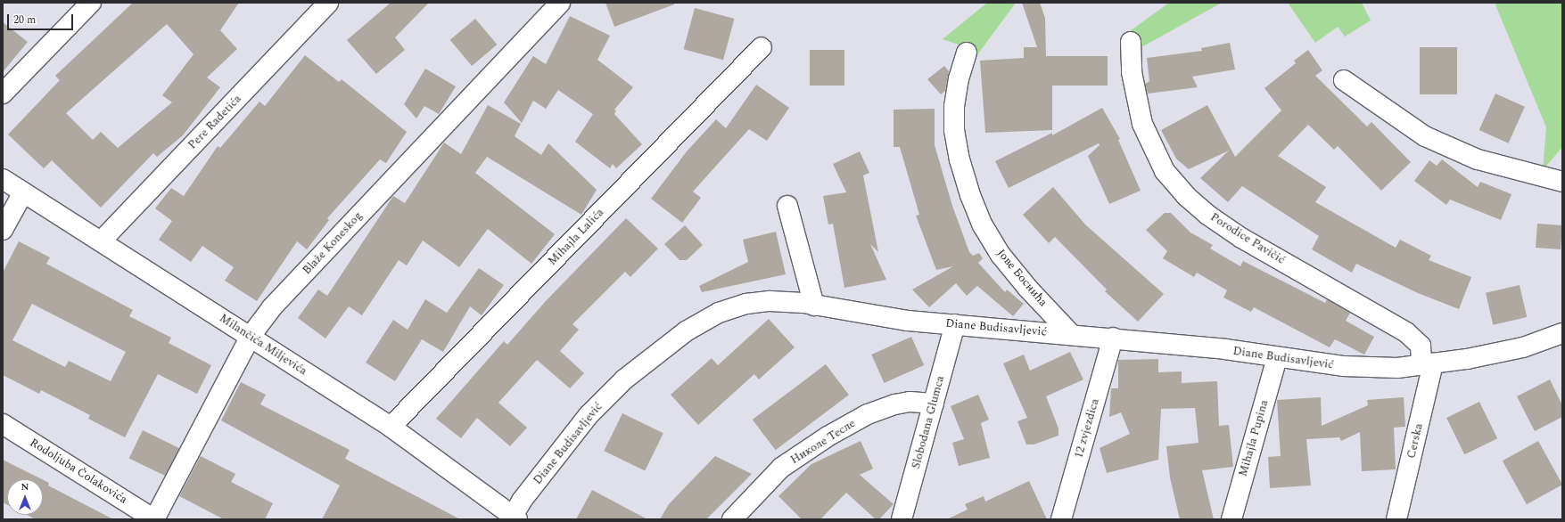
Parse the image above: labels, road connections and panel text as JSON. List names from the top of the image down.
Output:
{
  "streets": {
    "street": [
      "Pere Radetića",
      "Mihajla Lalića",
      "Porodice Pavičić",
      "Blaže Koneskog",
      "Јове Боснића",
      "Diane Budisavljević",
      "Milančića Miljevića",
      "Slobodana Glumca",
      "12 zvjezdica",
      "Mihajla Pupina",
      "Cerska",
      "Николе Тесле",
      "Rodoljuba Čolakovića"
    ]
  },
  "crossings": [
    ["Pere Radetića", "Milančića Miljevića"],
    ["Mihajla Lalića", "Milančića Miljevića"],
    ["Porodice Pavičić", "Diane Budisavljević"],
    ["Porodice Pavičić", "Cerska"],
    ["Blaže Koneskog", "Milančića Miljevića"],
    ["Blaže Koneskog", "Rodoljuba Čolakovića"],
    ["Јове Боснића", "Diane Budisavljević"],
    ["Diane Budisavljević", "Milančića Miljevića"],
    ["Diane Budisavljević", "Slobodana Glumca"],
    ["Diane Budisavljević", "12 zvjezdica"],
    ["Diane Budisavljević", "Mihajla Pupina"],
    ["Diane Budisavljević", "Cerska"],
    ["Slobodana Glumca", "Николе Тесле"]
  ],
  "scale_bar": "20 m",
  "north": "top"
}
